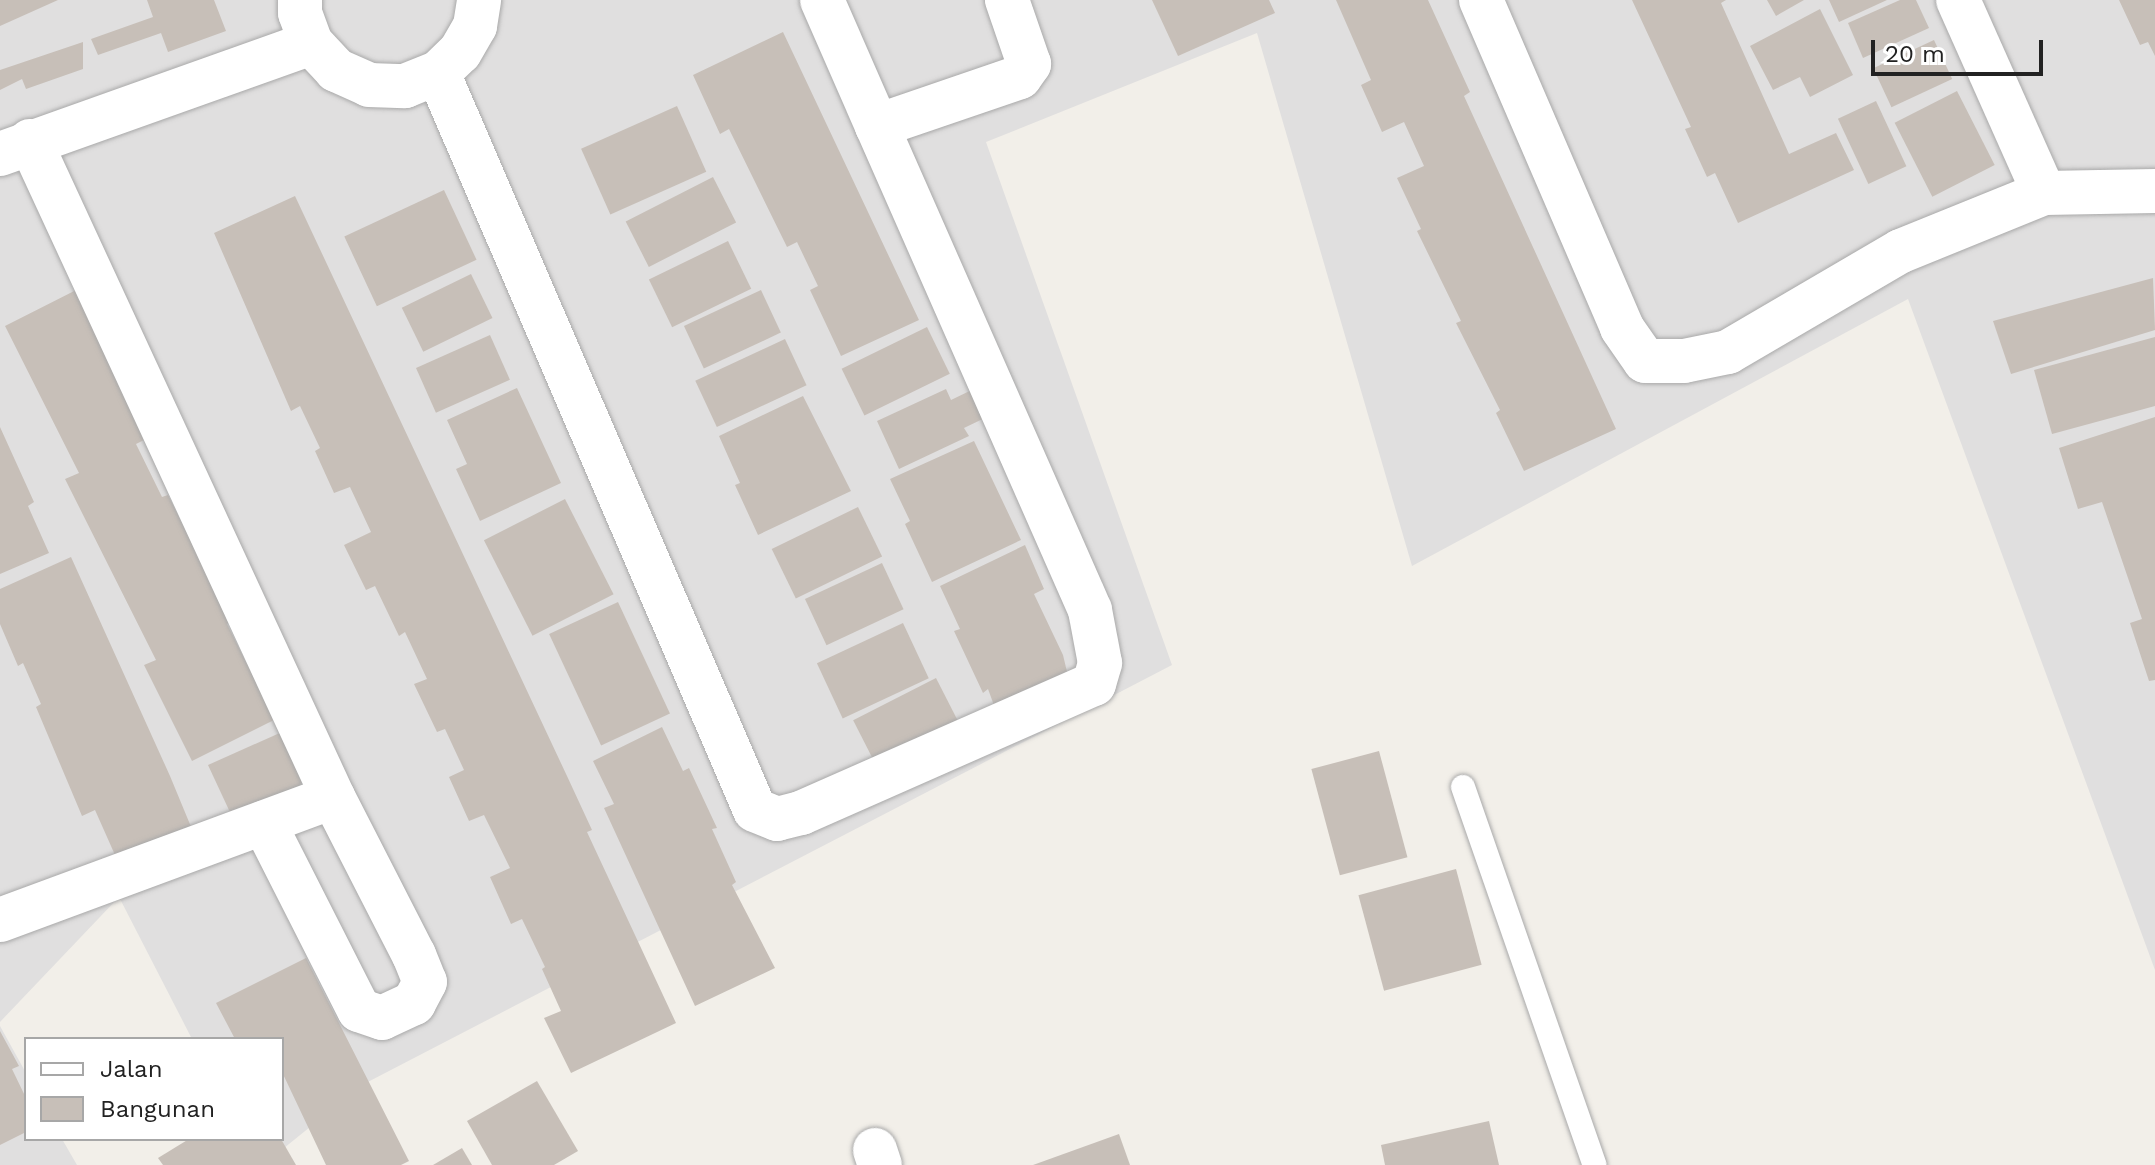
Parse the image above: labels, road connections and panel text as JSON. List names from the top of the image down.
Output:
{
  "legend": ["Jalan", "Bangunan"],
  "scale_bar": "20 m"
}
